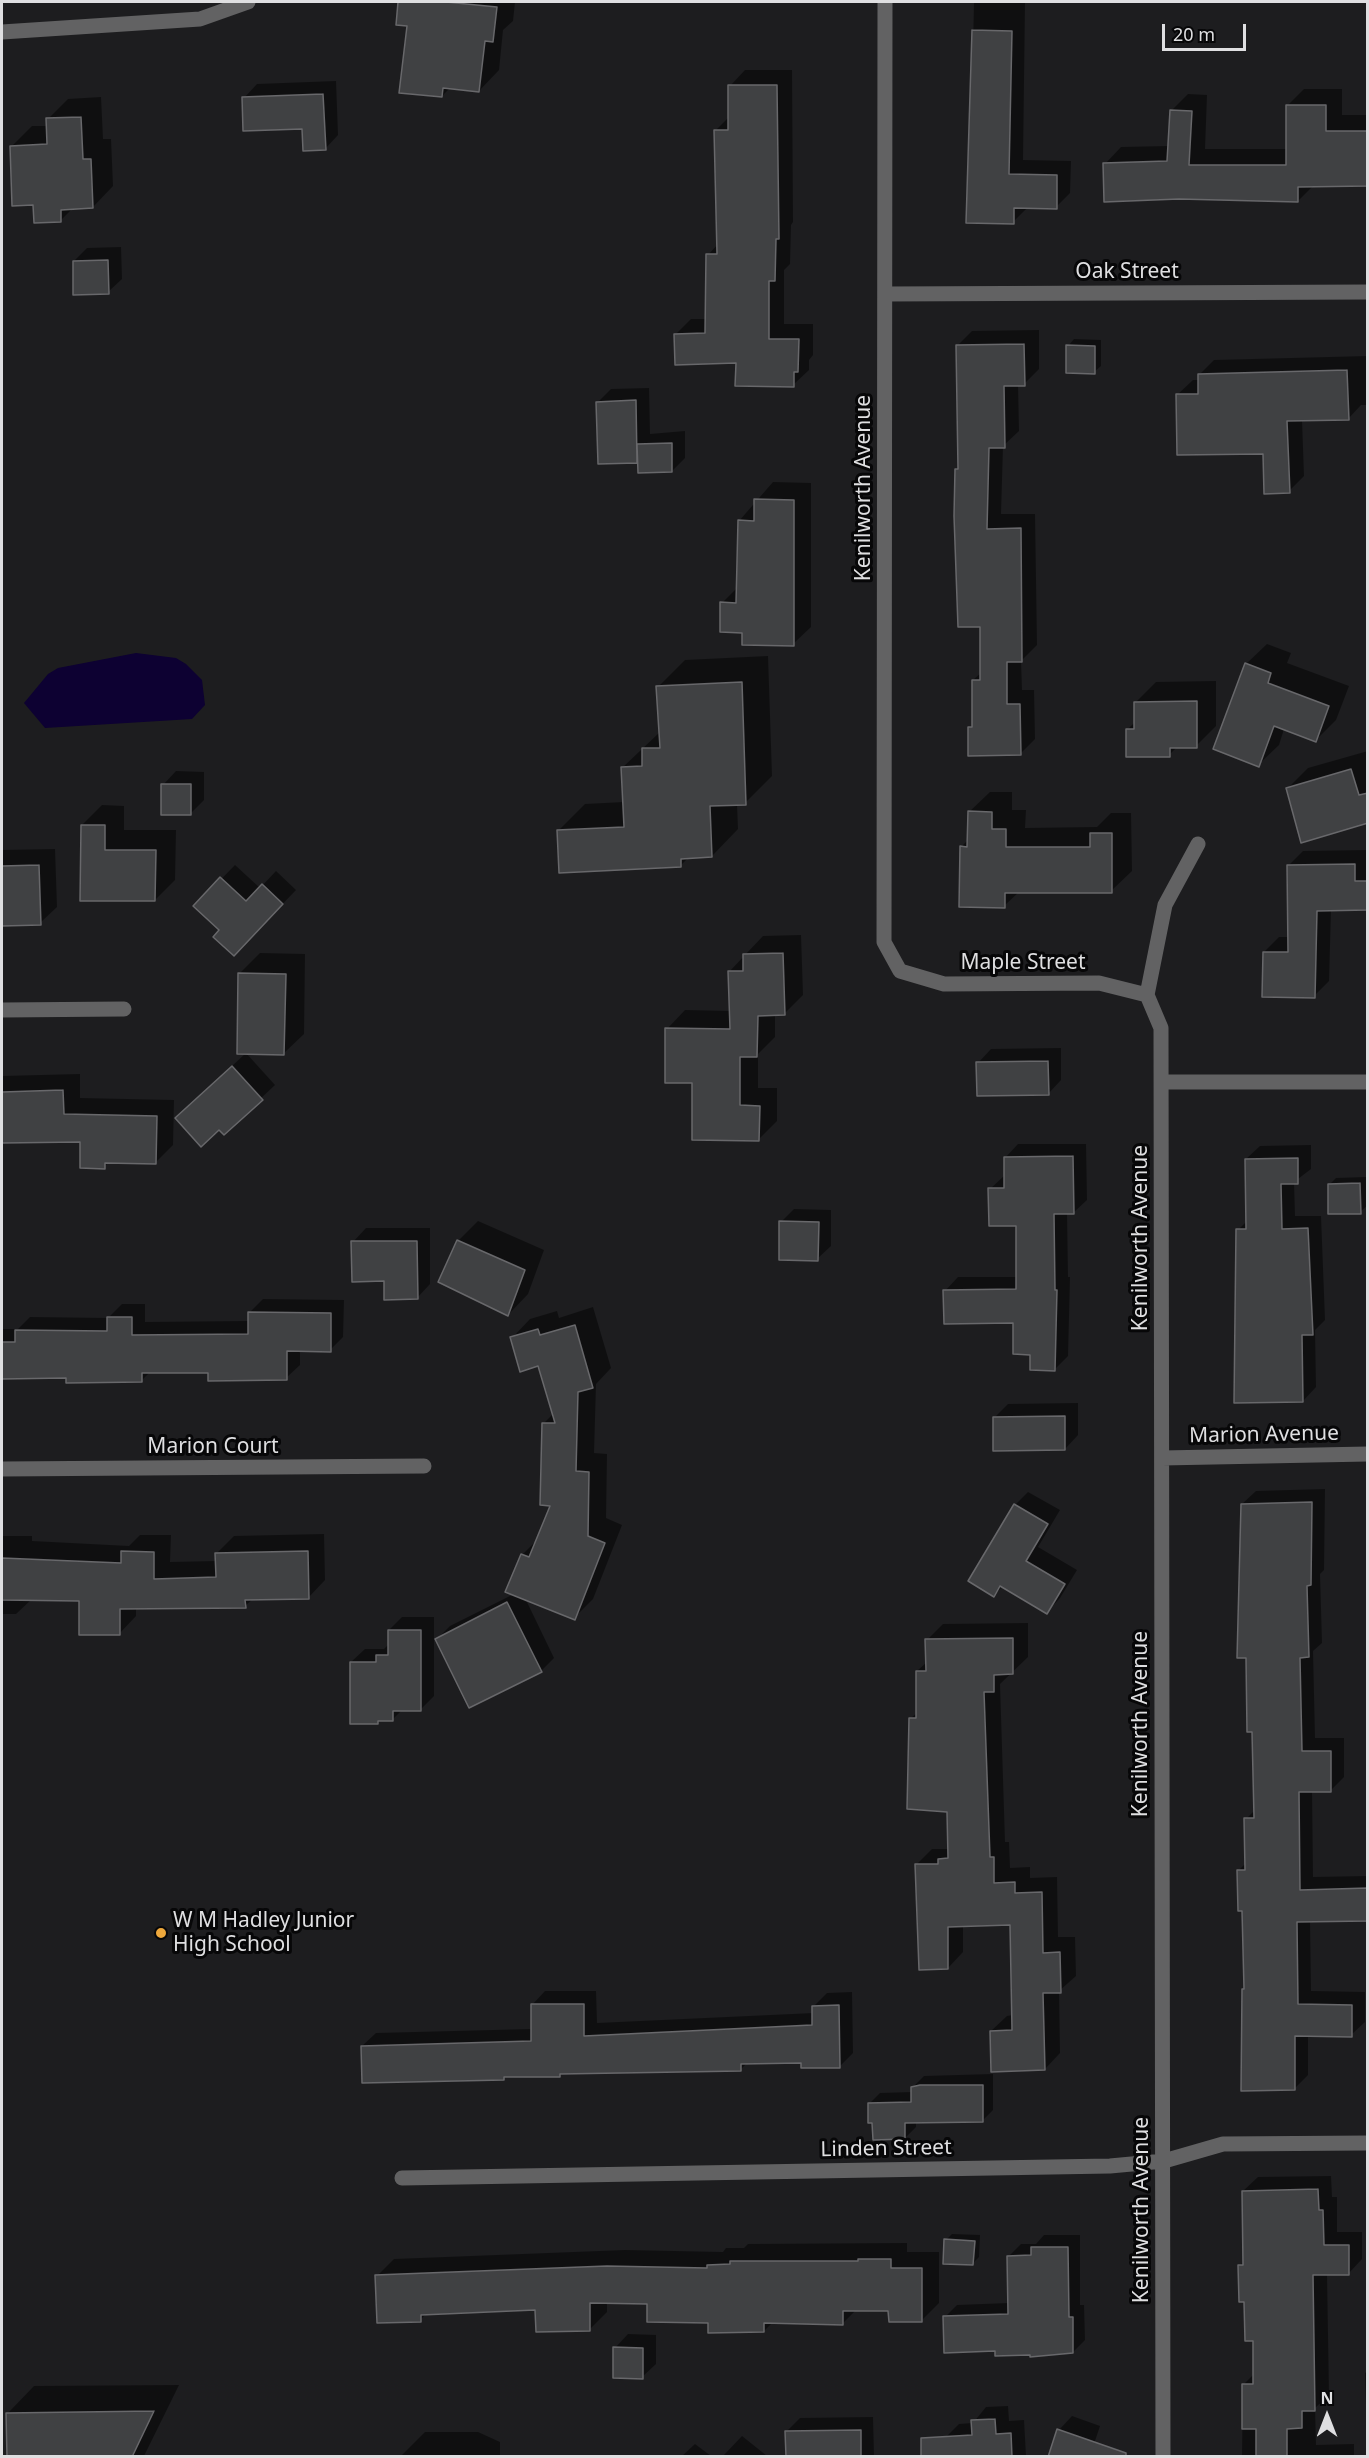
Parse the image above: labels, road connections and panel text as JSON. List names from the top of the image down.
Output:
{
  "streets": {
    "street": [
      "Oak Street",
      "Kenilworth Avenue",
      "Maple Street",
      "Marion Avenue",
      "Marion Court",
      "Linden Street"
    ]
  },
  "crossings": [
    ["Oak Street", "Kenilworth Avenue"],
    ["Kenilworth Avenue", "Maple Street"],
    ["Kenilworth Avenue", "Marion Avenue"],
    ["Kenilworth Avenue", "Linden Street"]
  ],
  "places": ["W M Hadley Junior High School"],
  "scale_bar": "20 m",
  "north": "top"
}
